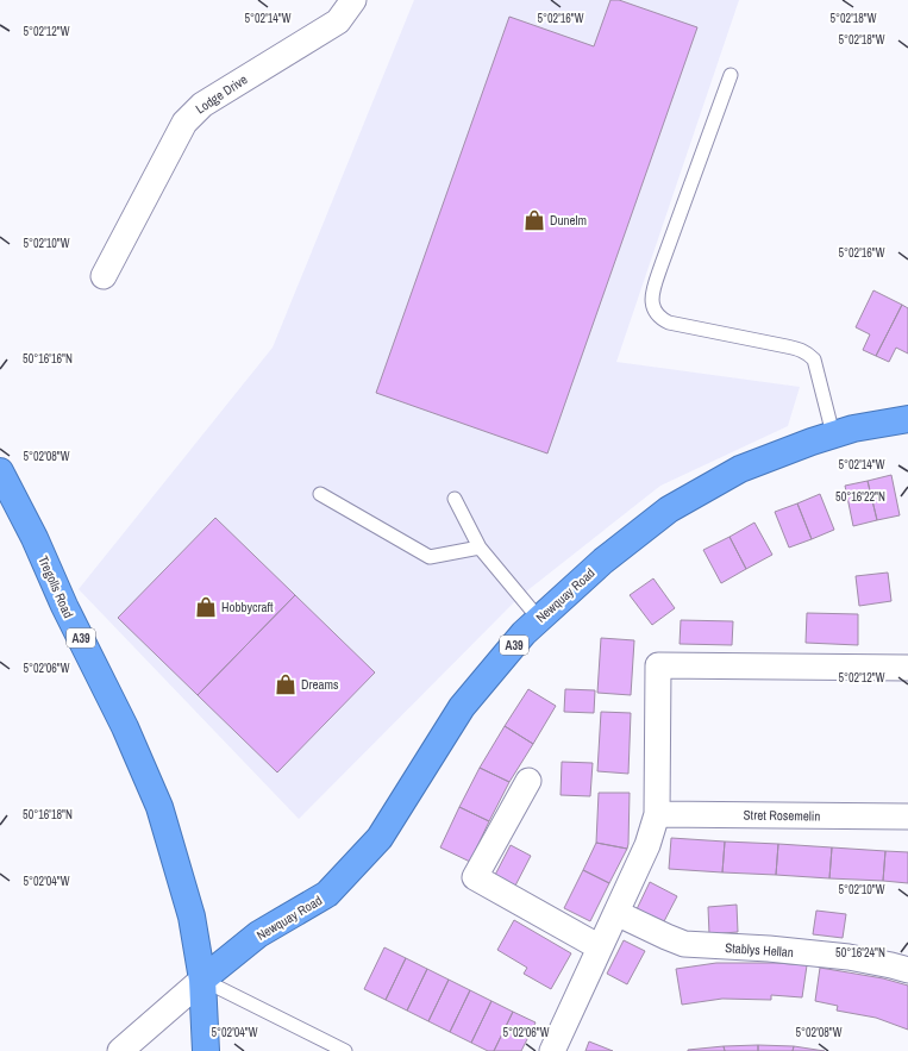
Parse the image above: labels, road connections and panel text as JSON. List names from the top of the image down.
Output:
{
  "streets": {
    "highway": ["Tregolls Road", "Newquay Road", "A39"],
    "street": ["Lodge Drive", "Stret Rosemelin", "Stablys Hellan"]
  },
  "crossings": [
    ["Tregolls Road", "Newquay Road"]
  ],
  "places": {
    "shop": ["Dunelm", "Hobbycraft", "Dreams"]
  },
  "coordinates": [
    "5°02'16\"W",
    "5°02'18\"W",
    "5°02'14\"W",
    "5°02'12\"W",
    "5°02'10\"W",
    "50°16'16\"N",
    "5°02'08\"W",
    "50°16'22\"N",
    "5°02'06\"W",
    "50°16'18\"N",
    "5°02'04\"W",
    "50°16'24\"N"
  ]
}
